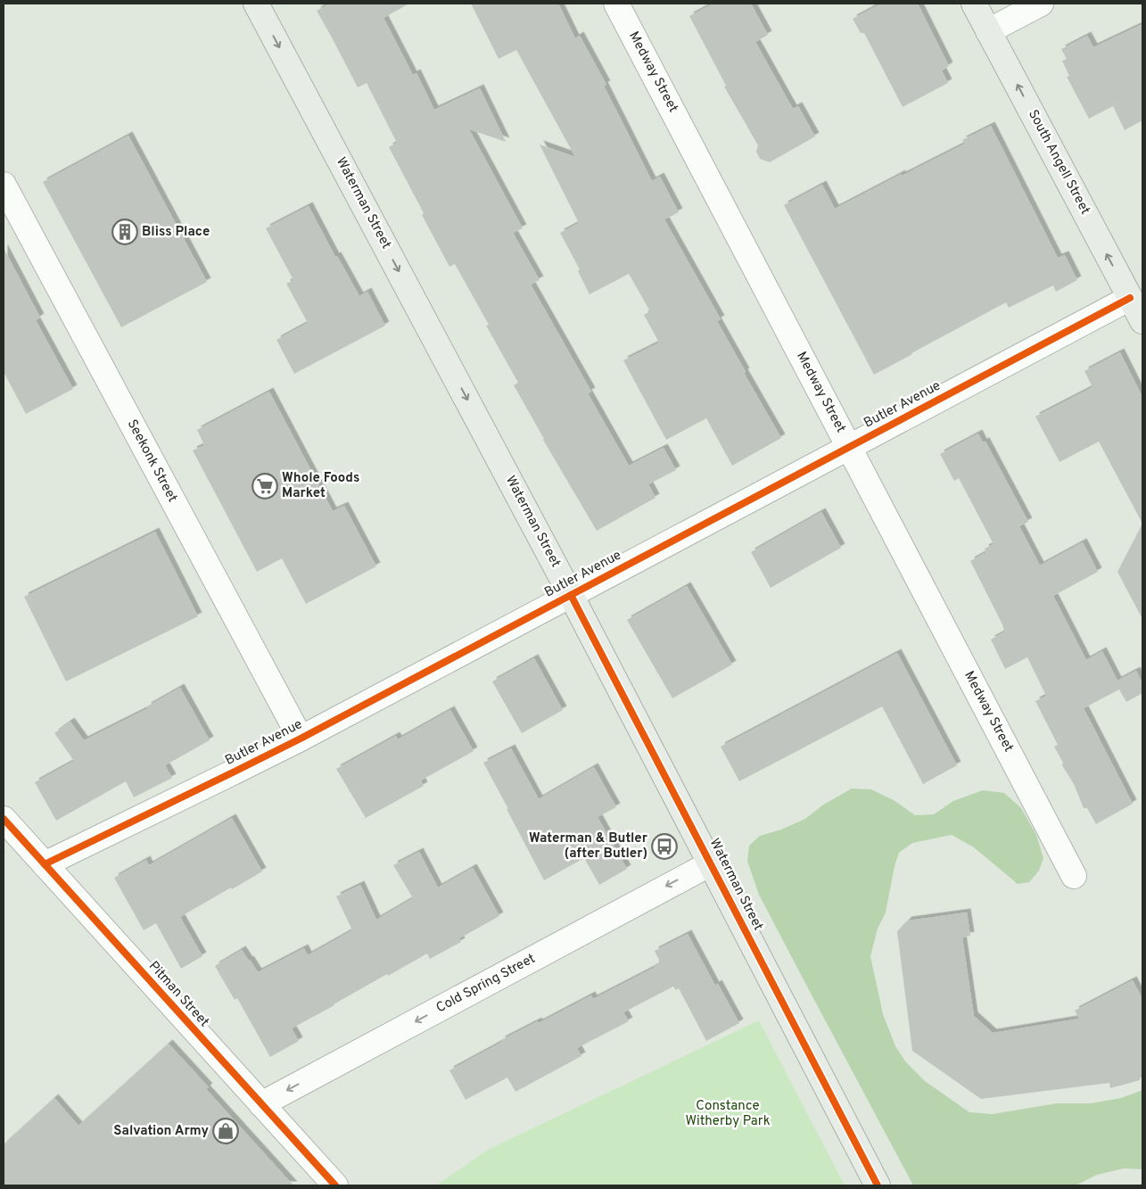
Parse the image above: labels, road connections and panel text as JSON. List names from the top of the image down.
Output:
{
  "streets": {
    "main road": ["South Angell Street", "Waterman Street"],
    "street": [
      "Medway Street",
      "Butler Avenue",
      "Seekonk Street",
      "Cold Spring Street",
      "Pitman Street"
    ]
  },
  "crossings": [
    ["Medway Street", "Butler Avenue"],
    ["South Angell Street", "Butler Avenue"],
    ["Waterman Street", "Butler Avenue"],
    ["Waterman Street", "Cold Spring Street"],
    ["Butler Avenue", "Seekonk Street"],
    ["Butler Avenue", "Pitman Street"],
    ["Cold Spring Street", "Pitman Street"]
  ],
  "one_way": ["South Angell Street", "Waterman Street", "Cold Spring Street"],
  "parks": ["Constance Witherby Park"],
  "places": {
    "building": ["Bliss Place"],
    "supermarket": ["Whole Foods Market"],
    "bus stop": ["Waterman & Butler (after Butler)"],
    "shop": ["Salvation Army"]
  }
}
